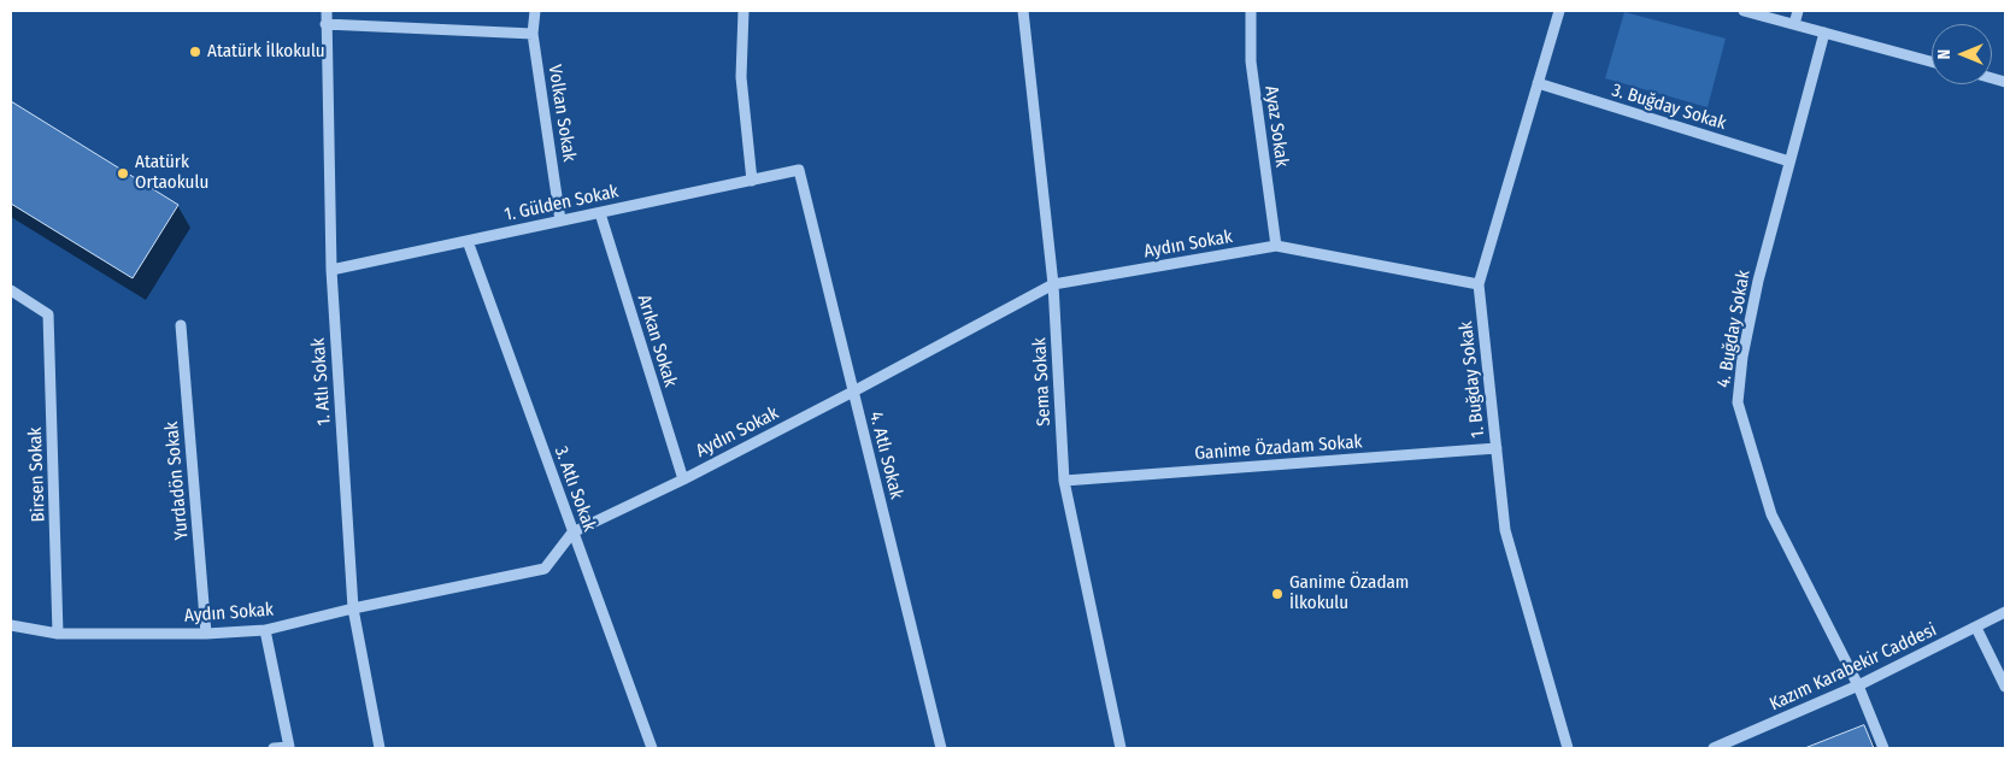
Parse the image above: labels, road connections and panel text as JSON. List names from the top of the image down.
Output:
{
  "streets": {
    "street": [
      "3. Buğday Sokak",
      "Volkan Sokak",
      "Ayaz Sokak",
      "1. Gülden Sokak",
      "Aydın Sokak",
      "4. Buğday Sokak",
      "Arıkan Sokak",
      "1. Buğday Sokak",
      "1. Atlı Sokak",
      "Sema Sokak",
      "Ganime Özadam Sokak",
      "4. Atlı Sokak",
      "Birsen Sokak",
      "Yurdadön Sokak",
      "3. Atlı Sokak",
      "Kazım Karabekir Caddesi"
    ]
  },
  "crossings": [
    ["3. Buğday Sokak", "4. Buğday Sokak"],
    ["3. Buğday Sokak", "1. Buğday Sokak"],
    ["Volkan Sokak", "1. Gülden Sokak"],
    ["Ayaz Sokak", "Aydın Sokak"],
    ["1. Gülden Sokak", "Arıkan Sokak"],
    ["1. Gülden Sokak", "1. Atlı Sokak"],
    ["1. Gülden Sokak", "4. Atlı Sokak"],
    ["1. Gülden Sokak", "3. Atlı Sokak"],
    ["Aydın Sokak", "Arıkan Sokak"],
    ["Aydın Sokak", "1. Buğday Sokak"],
    ["Aydın Sokak", "1. Atlı Sokak"],
    ["Aydın Sokak", "Sema Sokak"],
    ["Aydın Sokak", "4. Atlı Sokak"],
    ["Aydın Sokak", "Birsen Sokak"],
    ["Aydın Sokak", "Yurdadön Sokak"],
    ["Aydın Sokak", "3. Atlı Sokak"],
    ["4. Buğday Sokak", "Kazım Karabekir Caddesi"],
    ["1. Buğday Sokak", "Ganime Özadam Sokak"],
    ["Sema Sokak", "Ganime Özadam Sokak"]
  ],
  "places": ["Atatürk İlkokulu", "Atatürk Ortaokulu", "Ganime Özadam İlkokulu"],
  "north": "left"
}
